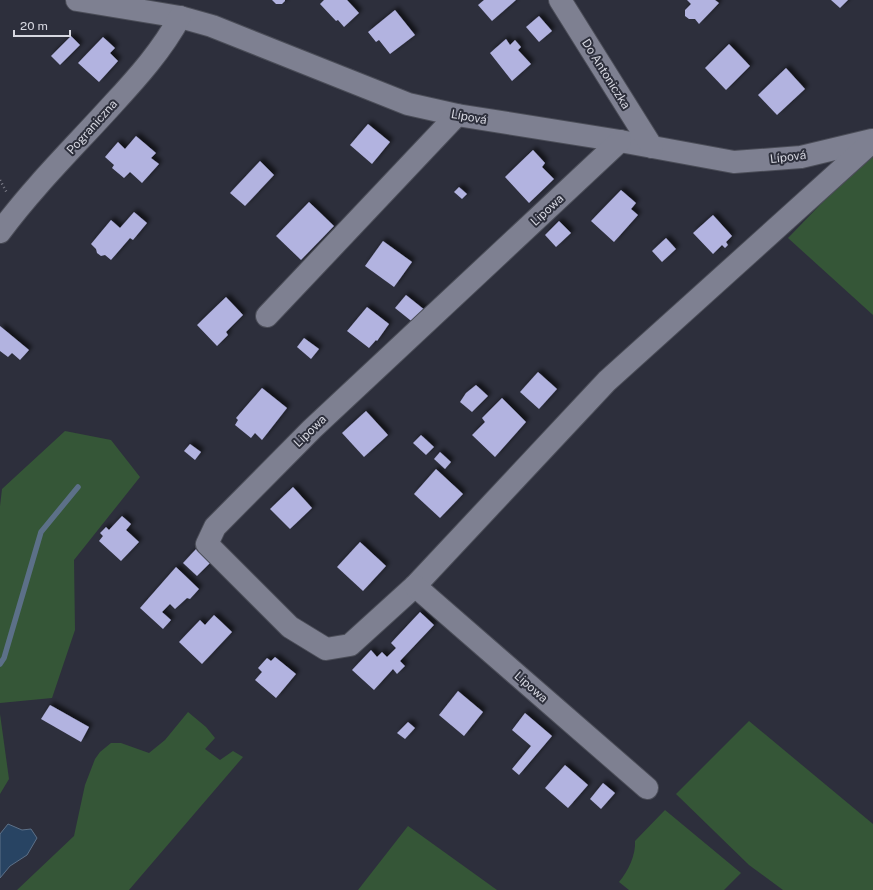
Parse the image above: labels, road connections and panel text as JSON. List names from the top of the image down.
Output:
{
  "streets": {
    "street": [
      "Do Antoniczka",
      "Lípová",
      "Pograniczna",
      "Lipowa"
    ]
  },
  "crossings": [
    ["Do Antoniczka", "Lípová"],
    ["Lípová", "Pograniczna"],
    ["Lípová", "Lipowa"]
  ],
  "scale_bar": "20 m"
}
